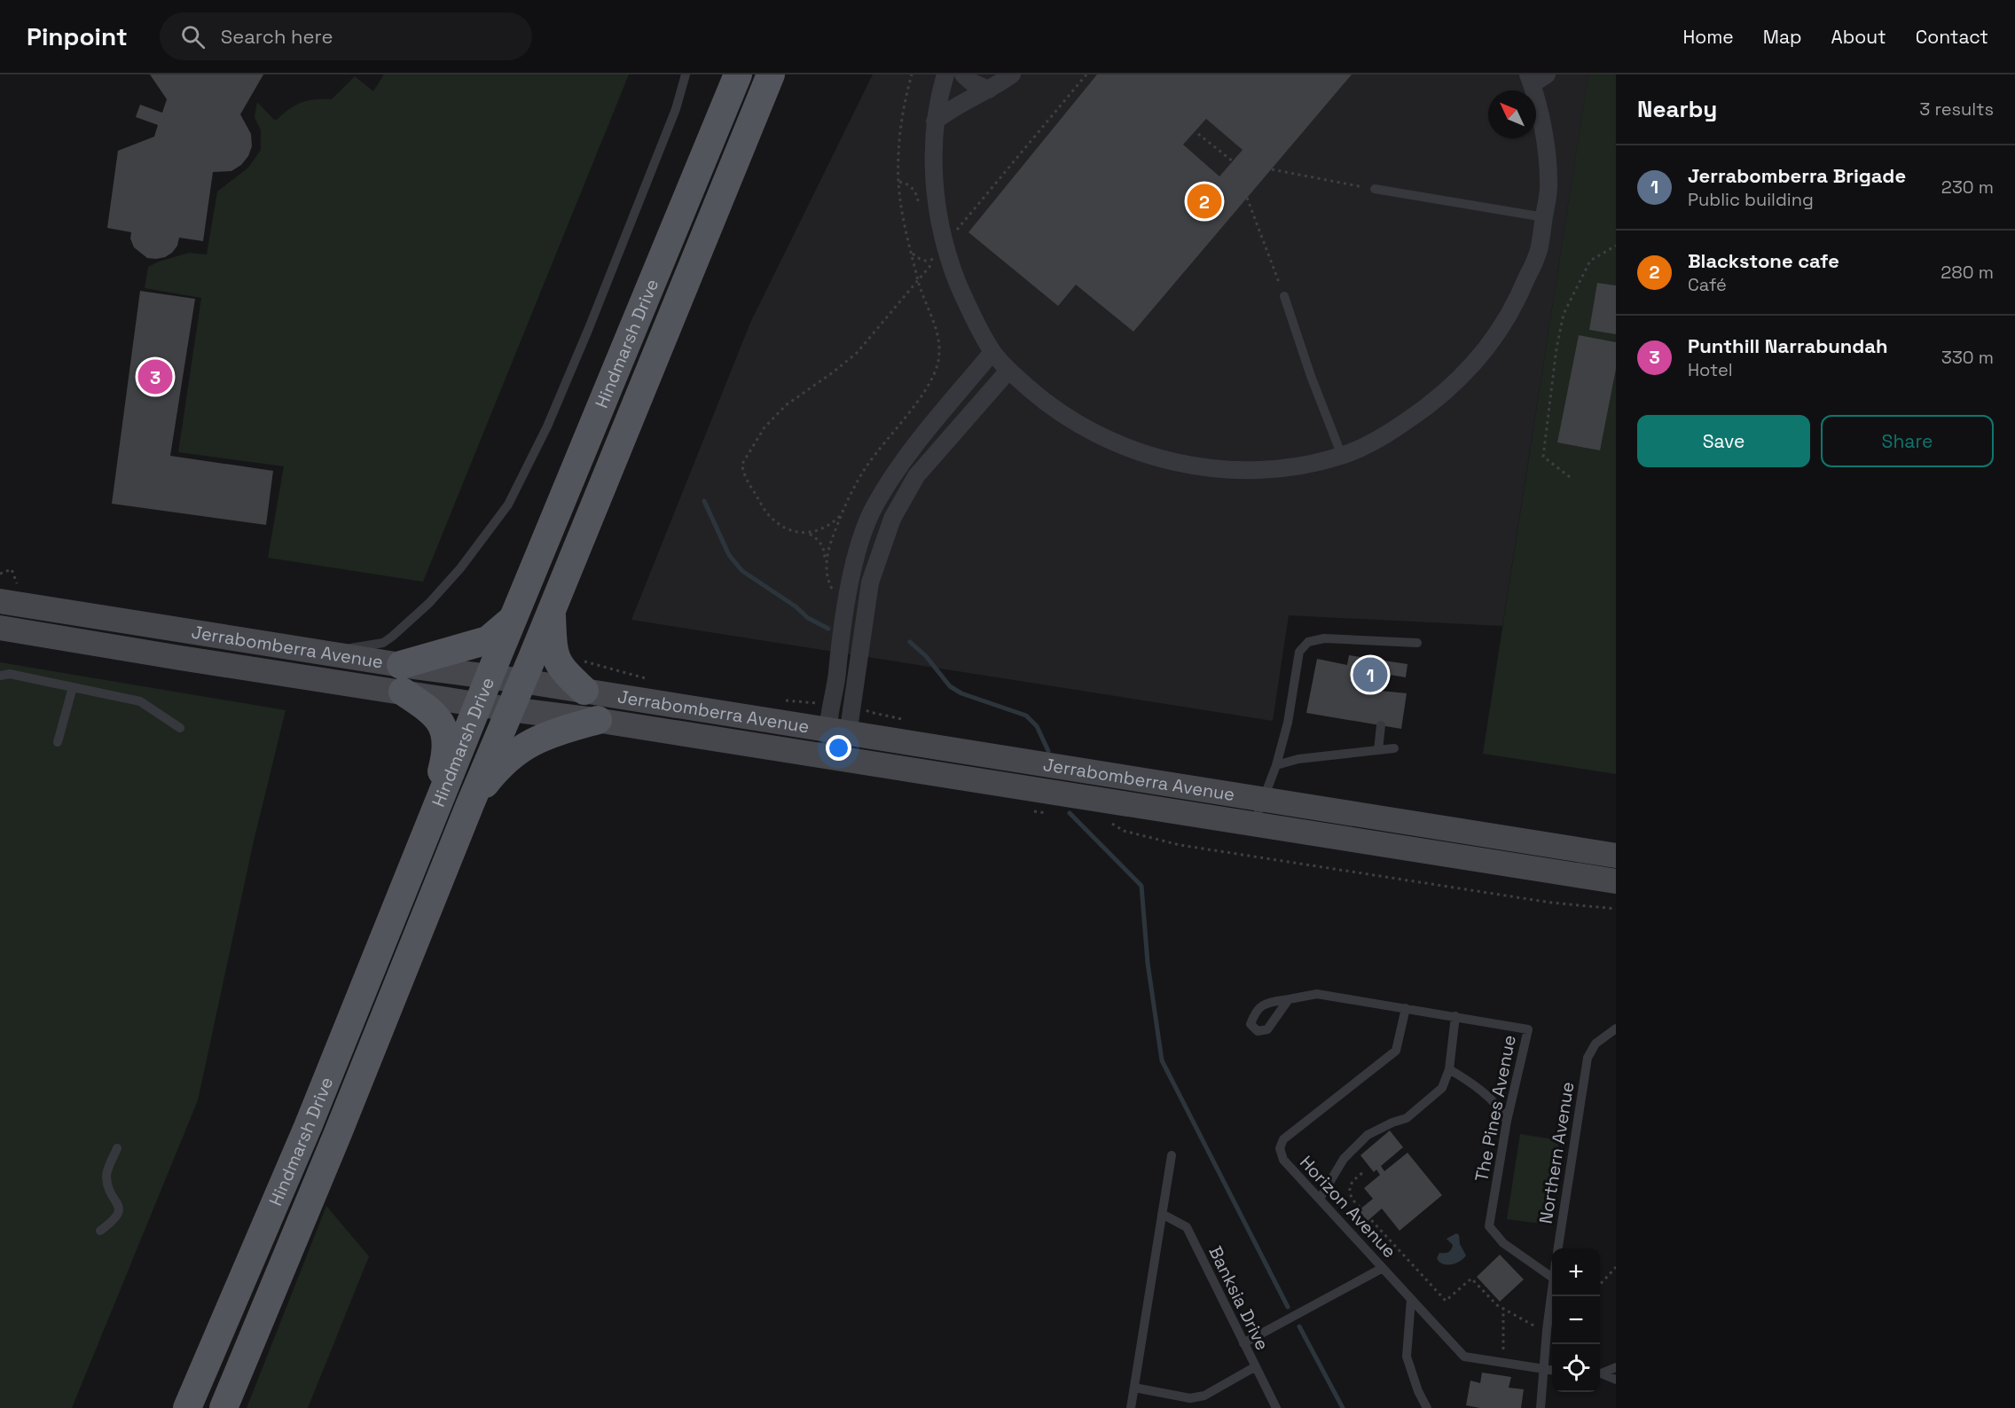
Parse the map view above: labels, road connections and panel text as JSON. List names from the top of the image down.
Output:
{
  "streets": {
    "main road": ["Hindmarsh Drive"],
    "street": ["Jerrabomberra Avenue"],
    "lane": [
      "The Pines Avenue",
      "Northern Avenue",
      "Horizon Avenue",
      "Banksia Drive"
    ]
  },
  "crossings": [
    ["Hindmarsh Drive", "Jerrabomberra Avenue"],
    ["The Pines Avenue", "Horizon Avenue"]
  ],
  "north": "top left",
  "page": {
    "header": "Pinpoint",
    "search": "Search here",
    "nav": [
      "Home",
      "Map",
      "About",
      "Contact"
    ],
    "heading": ["Nearby", "3 results"],
    "list": [
      {
        "mark": "1",
        "name": "Jerrabomberra Brigade",
        "note": "Public building",
        "value": "230 m"
      },
      {
        "mark": "2",
        "name": "Blackstone cafe",
        "note": "Café",
        "value": "280 m"
      },
      {
        "mark": "3",
        "name": "Punthill Narrabundah",
        "note": "Hotel",
        "value": "330 m"
      }
    ],
    "pins": ["2", "3", "1"],
    "buttons": ["Save", "Share"],
    "map_buttons": ["+", "−"]
  }
}
